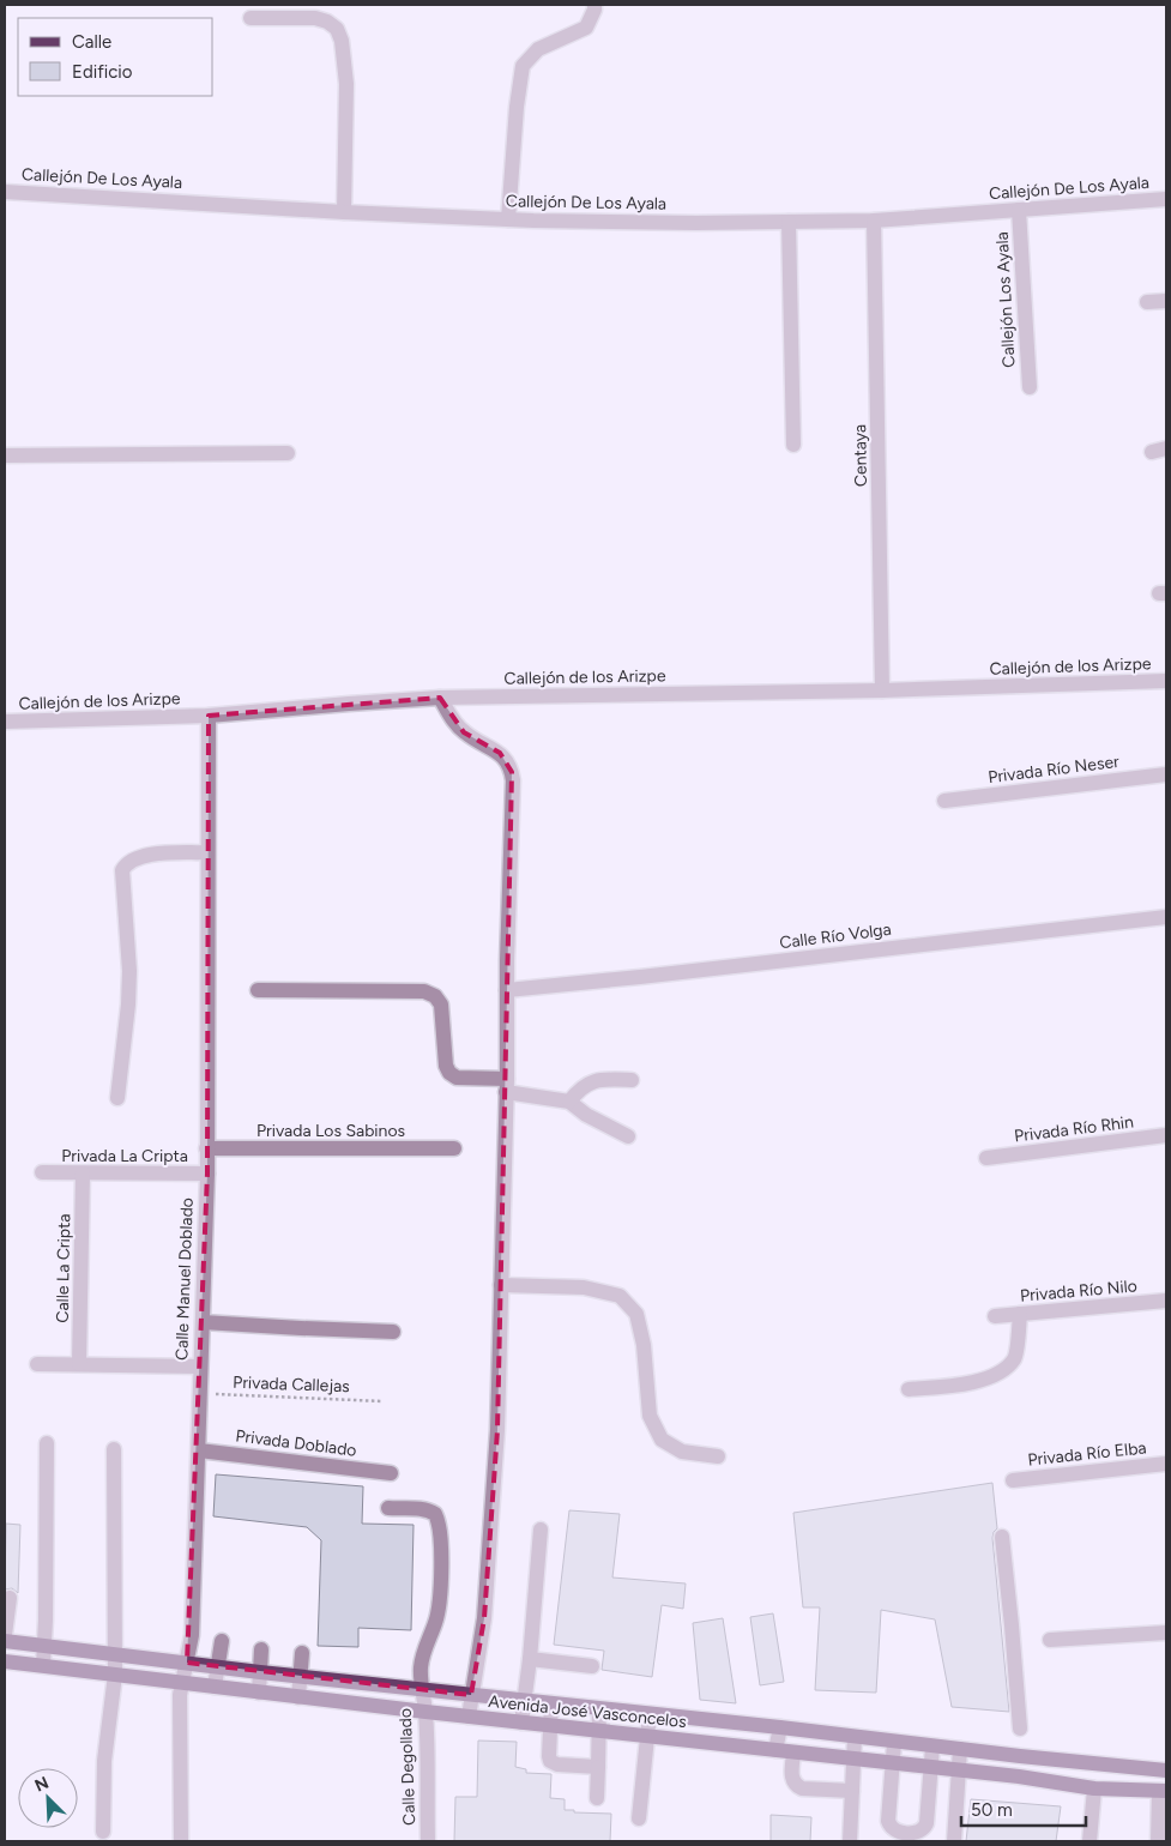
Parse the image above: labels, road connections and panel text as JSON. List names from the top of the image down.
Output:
{
  "streets": {
    "main road": ["Avenida José Vasconcelos"],
    "street": [
      "Callejón De Los Ayala",
      "Callejón Los Ayala",
      "Centaya",
      "Callejón de los Arizpe",
      "Privada Río Neser",
      "Calle Río Volga",
      "Privada Río Rhin",
      "Privada Los Sabinos",
      "Privada La Cripta",
      "Calle La Cripta",
      "Calle Manuel Doblado",
      "Privada Río Nilo",
      "Privada Doblado",
      "Privada Río Elba",
      "Calle Degollado"
    ],
    "path": ["Privada Callejas"]
  },
  "crossings": [
    ["Callejón De Los Ayala", "Callejón Los Ayala"],
    ["Callejón De Los Ayala", "Centaya"],
    ["Centaya", "Callejón de los Arizpe"],
    ["Callejón de los Arizpe", "Calle Manuel Doblado"],
    ["Privada Los Sabinos", "Calle Manuel Doblado"],
    ["Privada La Cripta", "Calle La Cripta"],
    ["Privada La Cripta", "Calle Manuel Doblado"],
    ["Calle Manuel Doblado", "Privada Callejas"],
    ["Calle Manuel Doblado", "Privada Doblado"],
    ["Calle Manuel Doblado", "Avenida José Vasconcelos"],
    ["Avenida José Vasconcelos", "Calle Degollado"]
  ],
  "legend": ["Calle", "Edificio"],
  "scale_bar": "50 m",
  "north": "top left"
}
